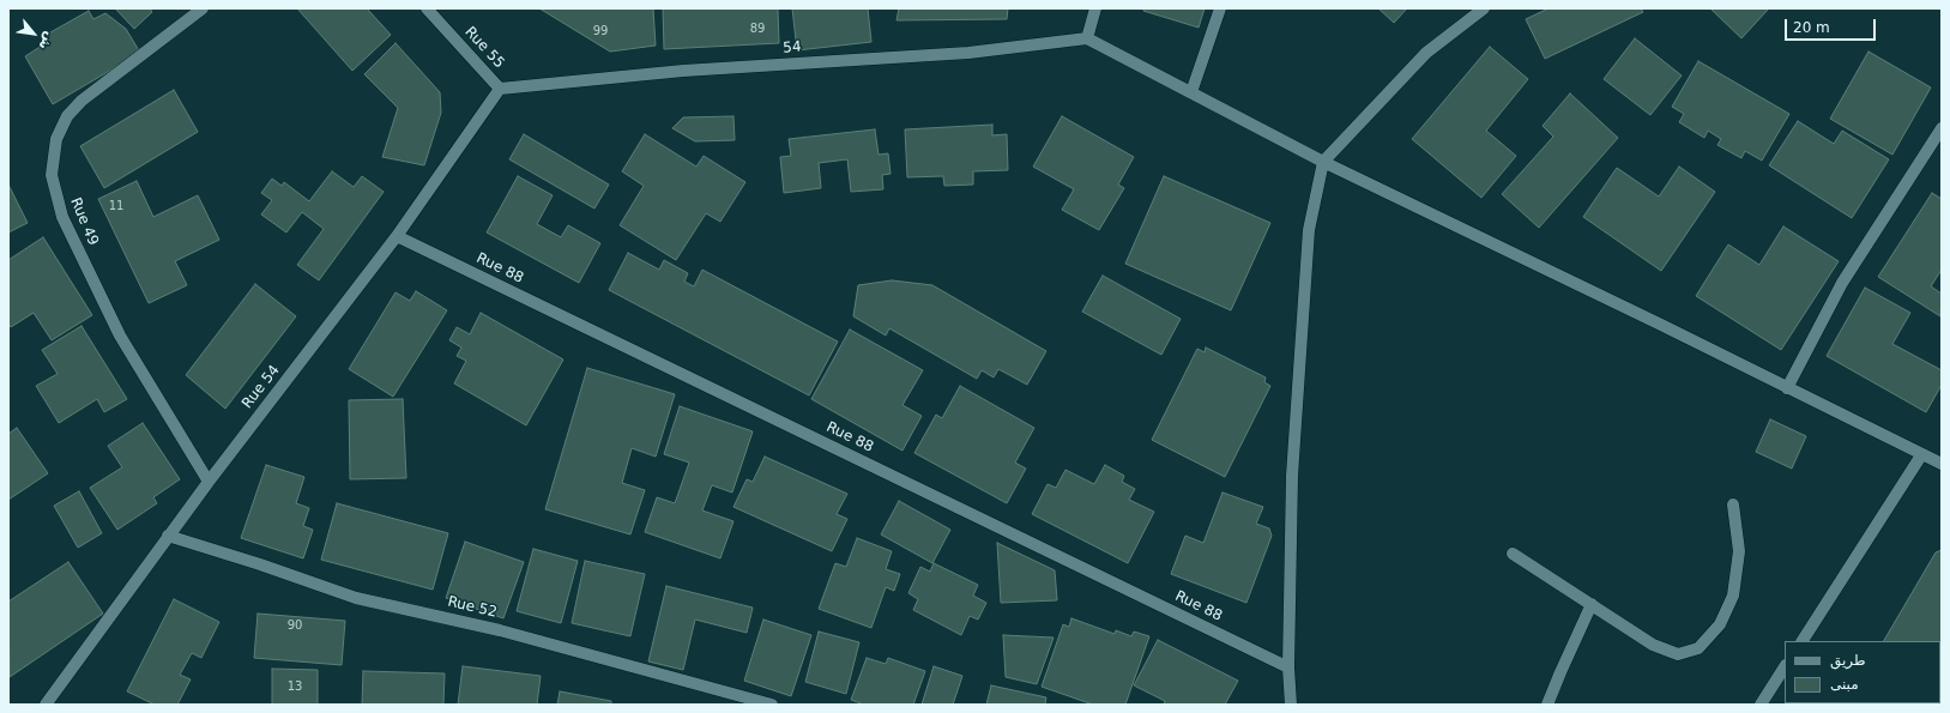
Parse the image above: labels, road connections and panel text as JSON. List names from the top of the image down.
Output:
{
  "streets": {
    "street": [
      "Rue 55",
      "54",
      "Rue 49",
      "Rue 88",
      "Rue 54",
      "Rue 52"
    ]
  },
  "crossings": [
    ["Rue 55", "54"],
    ["Rue 55", "Rue 54"],
    ["54", "Rue 54"],
    ["Rue 49", "Rue 54"],
    ["Rue 88", "Rue 54"],
    ["Rue 54", "Rue 52"]
  ],
  "house_numbers": [
    "89",
    "99",
    "11",
    "90",
    "13"
  ],
  "legend": ["طريق", "مبنى"],
  "scale_bar": "20 m",
  "north": "bottom right"
}
